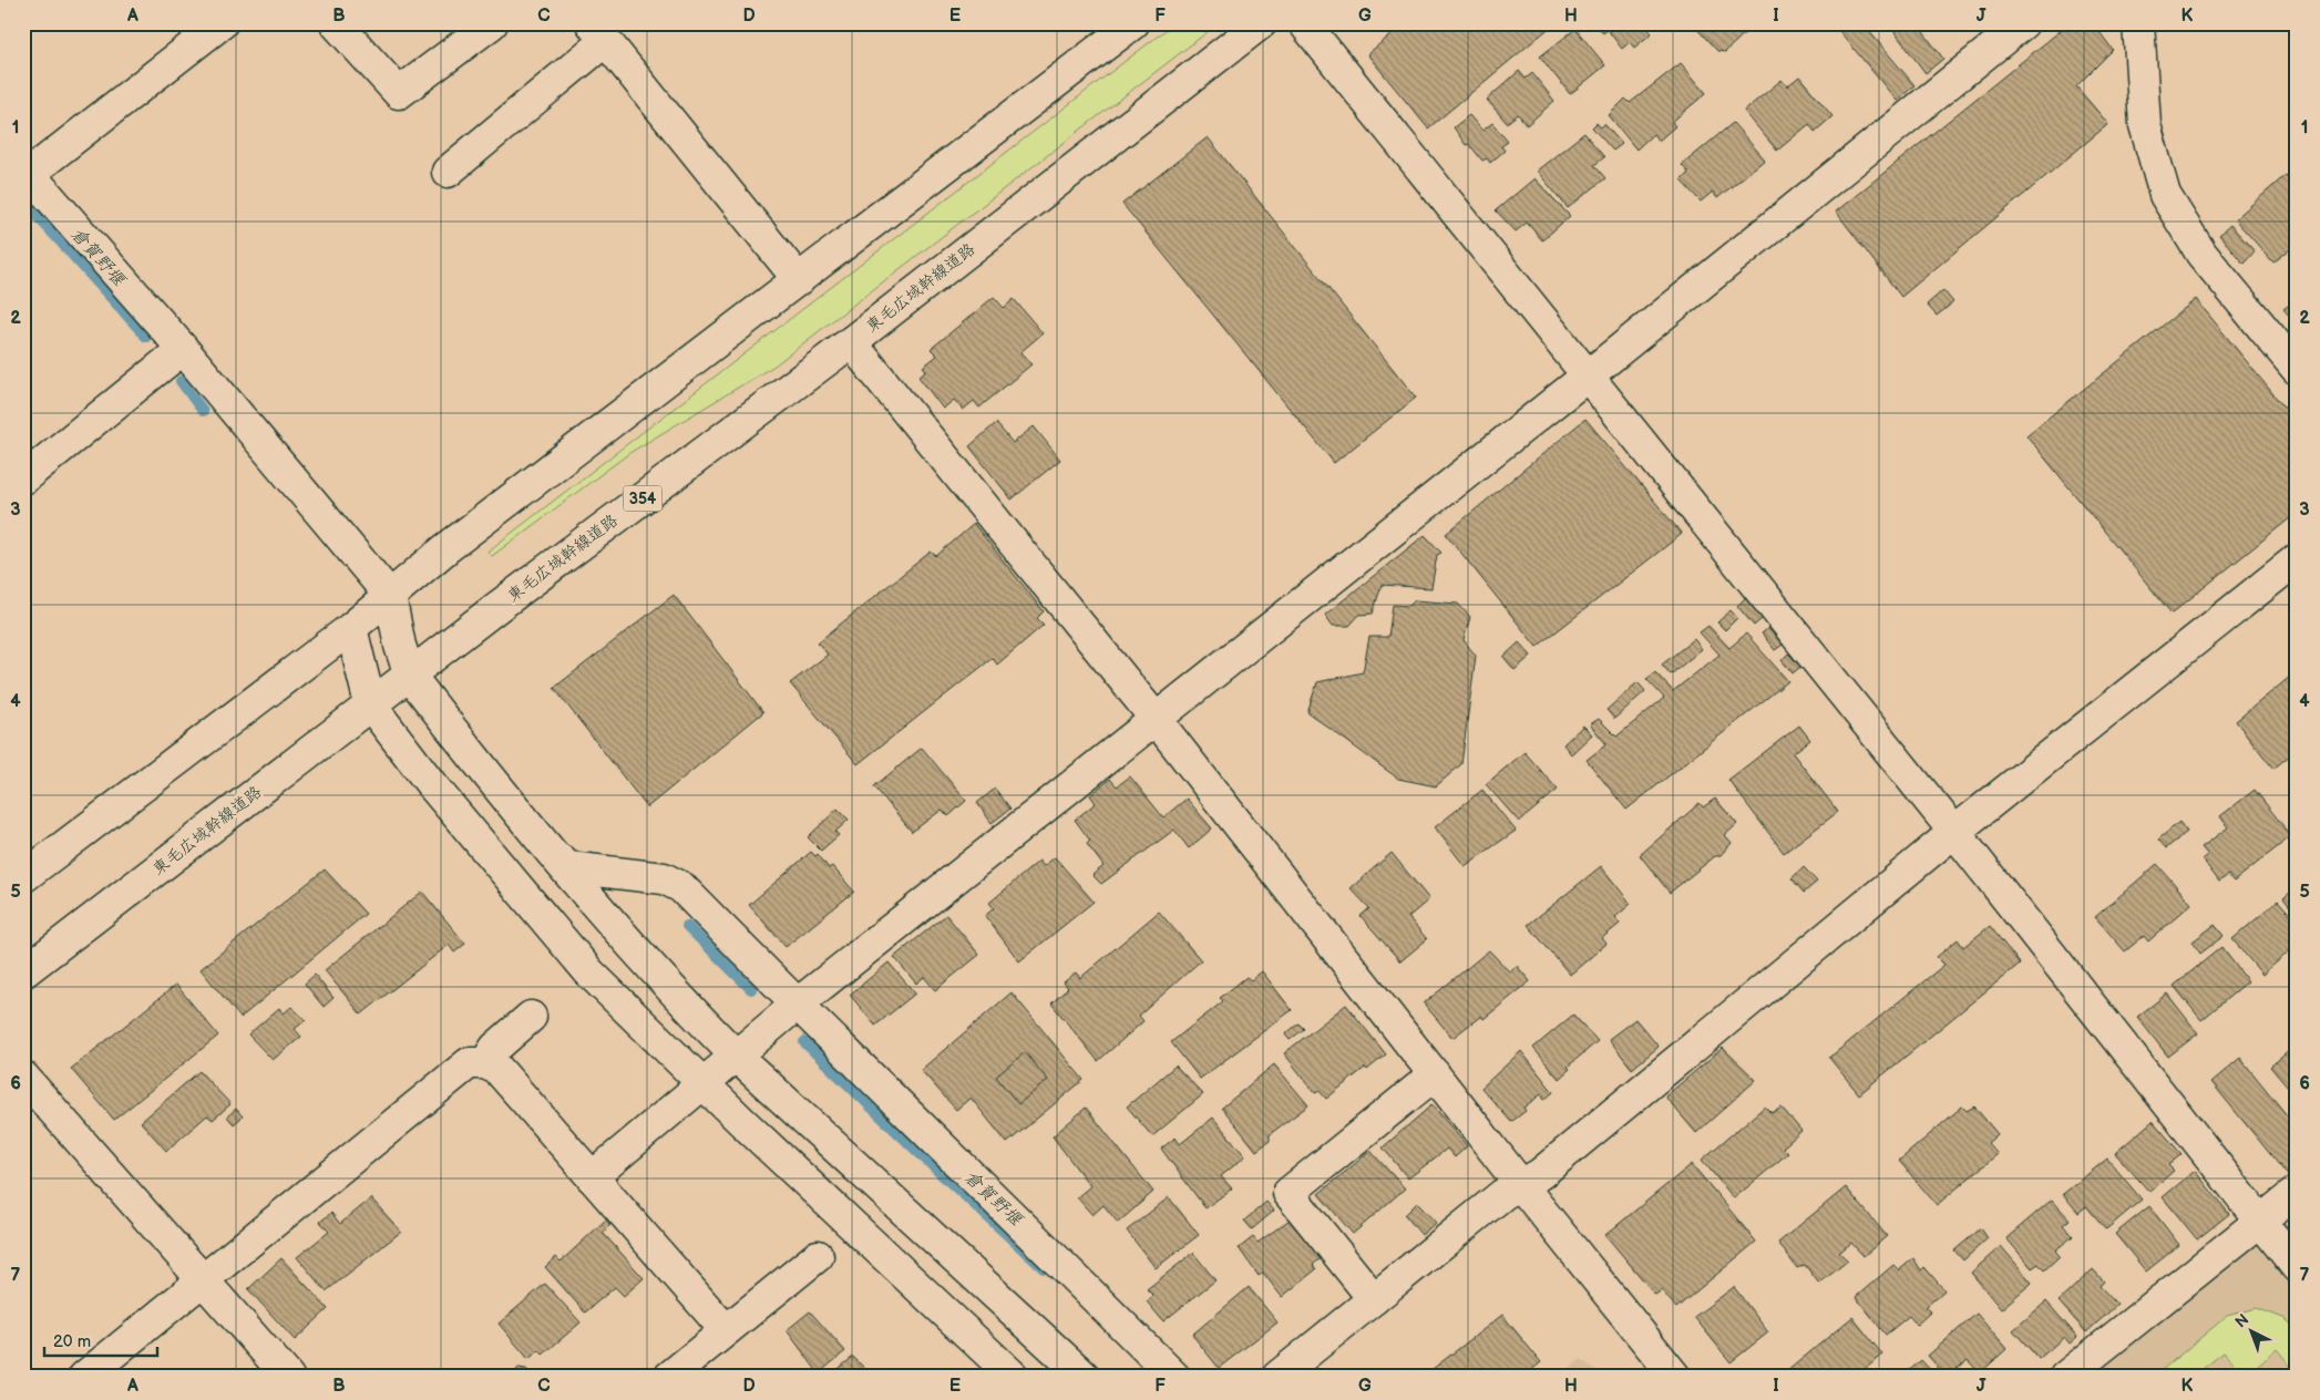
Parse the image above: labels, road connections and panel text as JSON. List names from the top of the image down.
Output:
{
  "streets": {
    "main road": ["東毛広域幹線道路", "354"]
  },
  "water": ["倉賀野堰"],
  "scale_bar": "20 m",
  "north": "top left",
  "grid": {
    "columns": [
      "A",
      "B",
      "C",
      "D",
      "E",
      "F",
      "G",
      "H",
      "I",
      "J",
      "K"
    ],
    "rows": [
      "1",
      "2",
      "3",
      "4",
      "5",
      "6",
      "7"
    ]
  }
}
